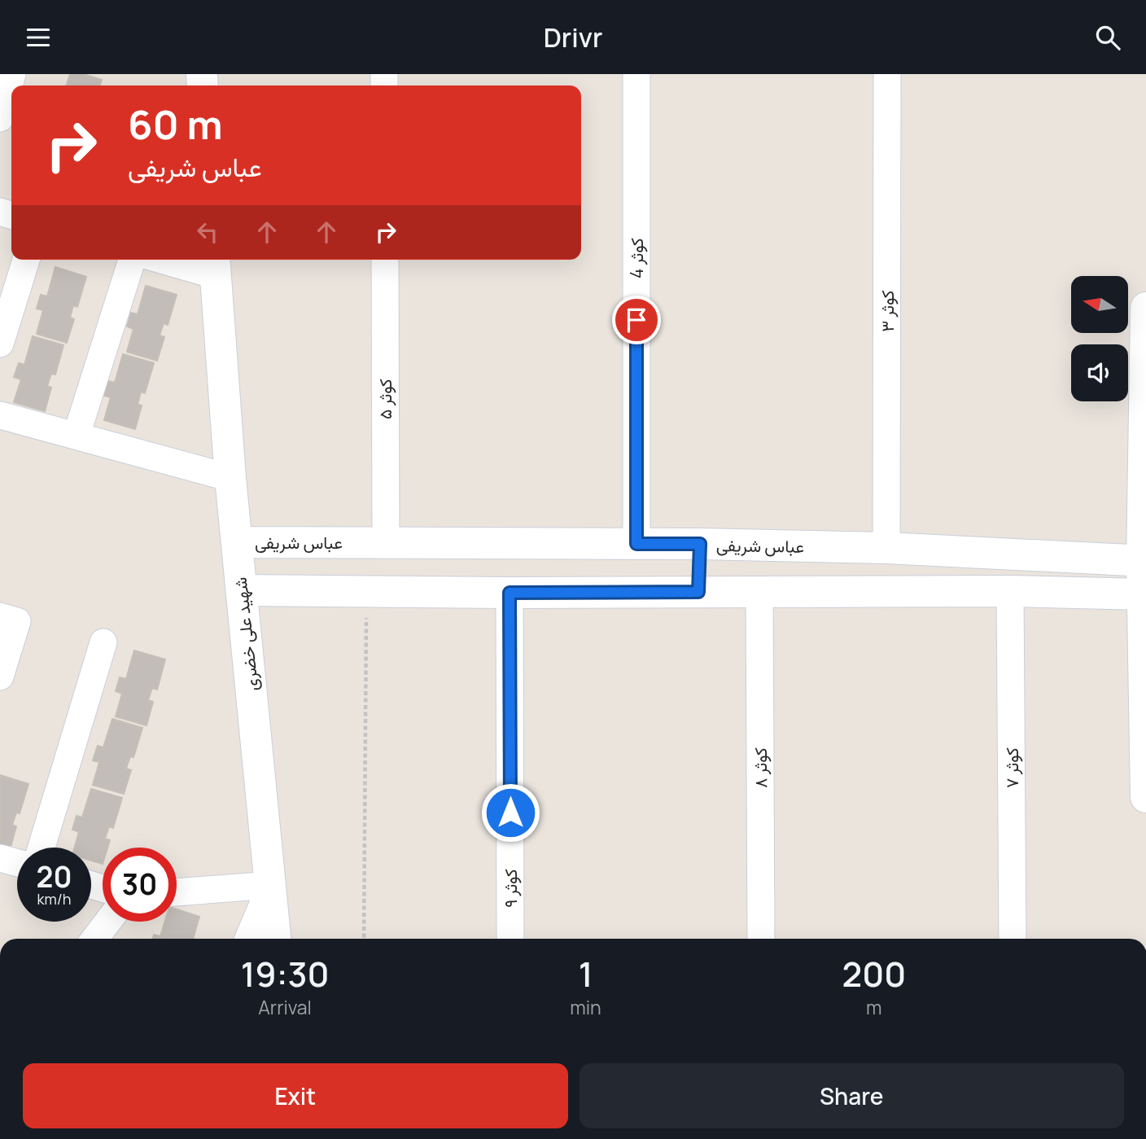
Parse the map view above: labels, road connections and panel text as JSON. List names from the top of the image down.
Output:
{
  "streets": {
    "main road": ["عباس شریفی", "شهید علی خضری"],
    "street": [
      "کوثر 4",
      "کوثر ۳",
      "کوثر ۵",
      "کوثر ۸",
      "کوثر ۷",
      "کوثر ۹"
    ]
  },
  "crossings": [
    ["کوثر 4", "عباس شریفی"],
    ["کوثر ۳", "عباس شریفی"],
    ["کوثر ۵", "عباس شریفی"],
    ["عباس شریفی", "شهید علی خضری"]
  ],
  "north": "left",
  "page": {
    "header": "Drivr",
    "turn": ["60 m", "عباس شریفی"],
    "speed": "20 km/h",
    "limit": "30",
    "eta": [
      "19:30",
      "Arrival",
      "1",
      "min",
      "200",
      "m"
    ],
    "buttons": ["Exit", "Share"]
  }
}
